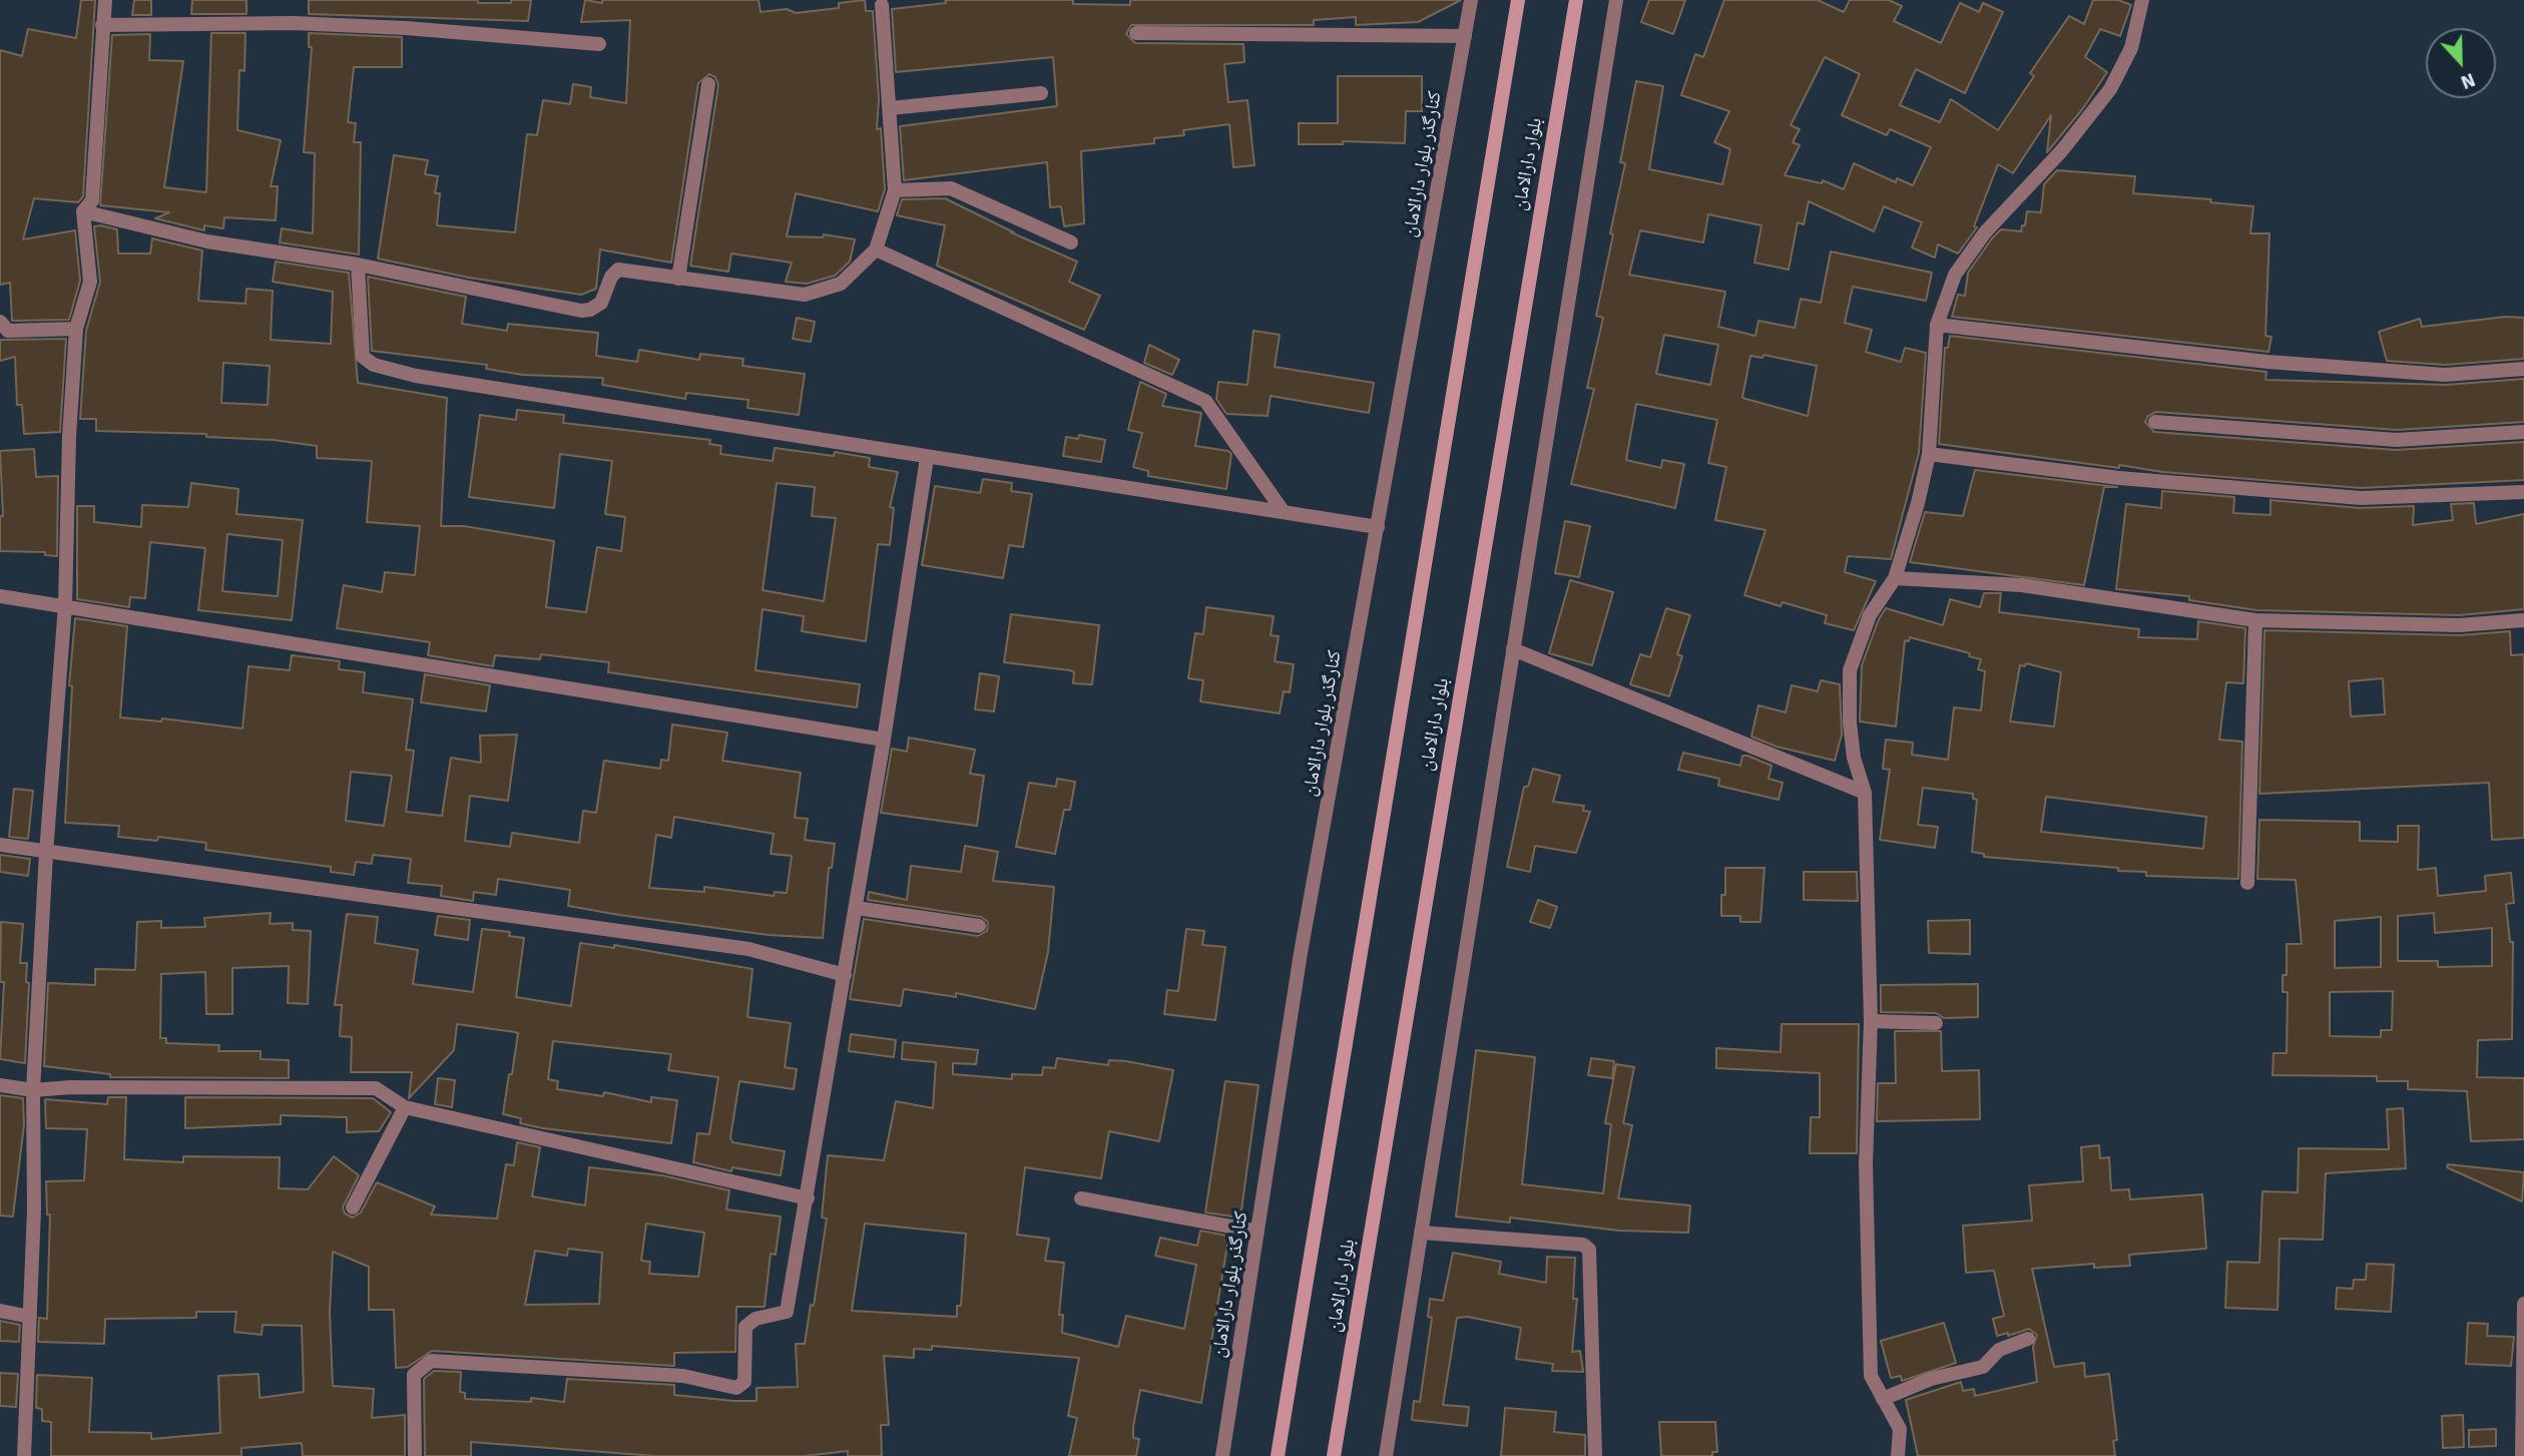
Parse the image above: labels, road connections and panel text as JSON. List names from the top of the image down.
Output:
{
  "streets": {
    "main road": ["بلوار دارالامان"],
    "street": ["کنارگذر بلوار دارالامان"]
  },
  "north": "bottom"
}
